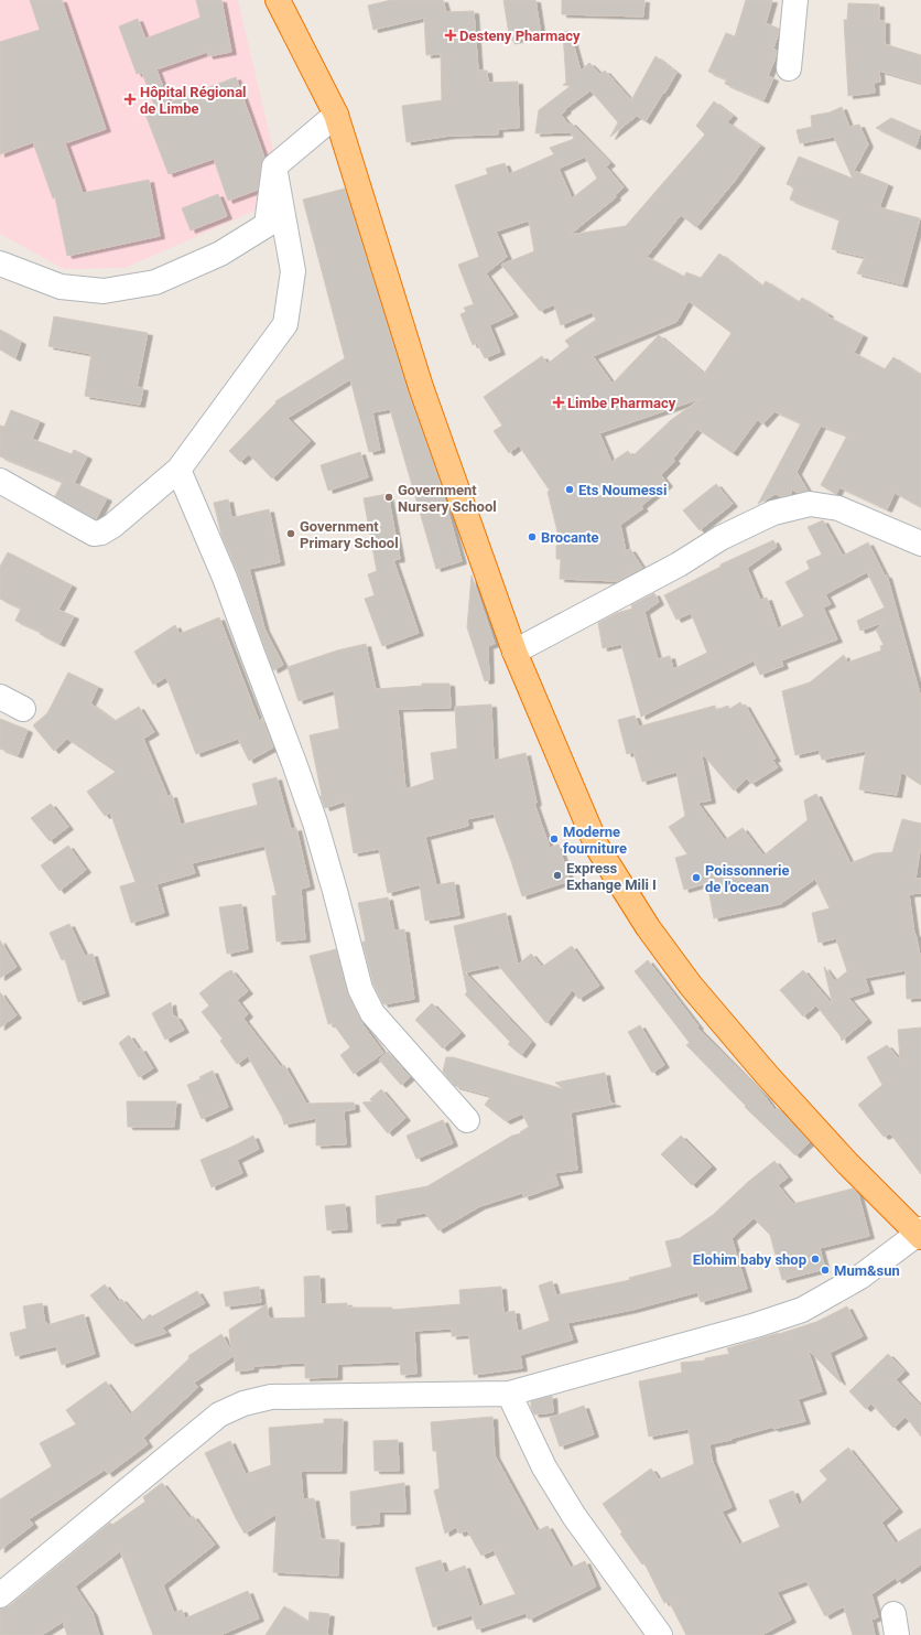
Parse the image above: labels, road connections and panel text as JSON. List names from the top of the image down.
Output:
{
  "places": {
    "health": ["Desteny Pharmacy", "Hôpital Régional de Limbe", "Limbe Pharmacy"],
    "other": [
      "Ets Noumessi",
      "Government Nursery School",
      "Government Primary School",
      "Brocante",
      "Moderne fourniture",
      "Express Exhange Mili I",
      "Poissonnerie de l'ocean",
      "Elohim baby shop",
      "Mum&sun"
    ]
  }
}
